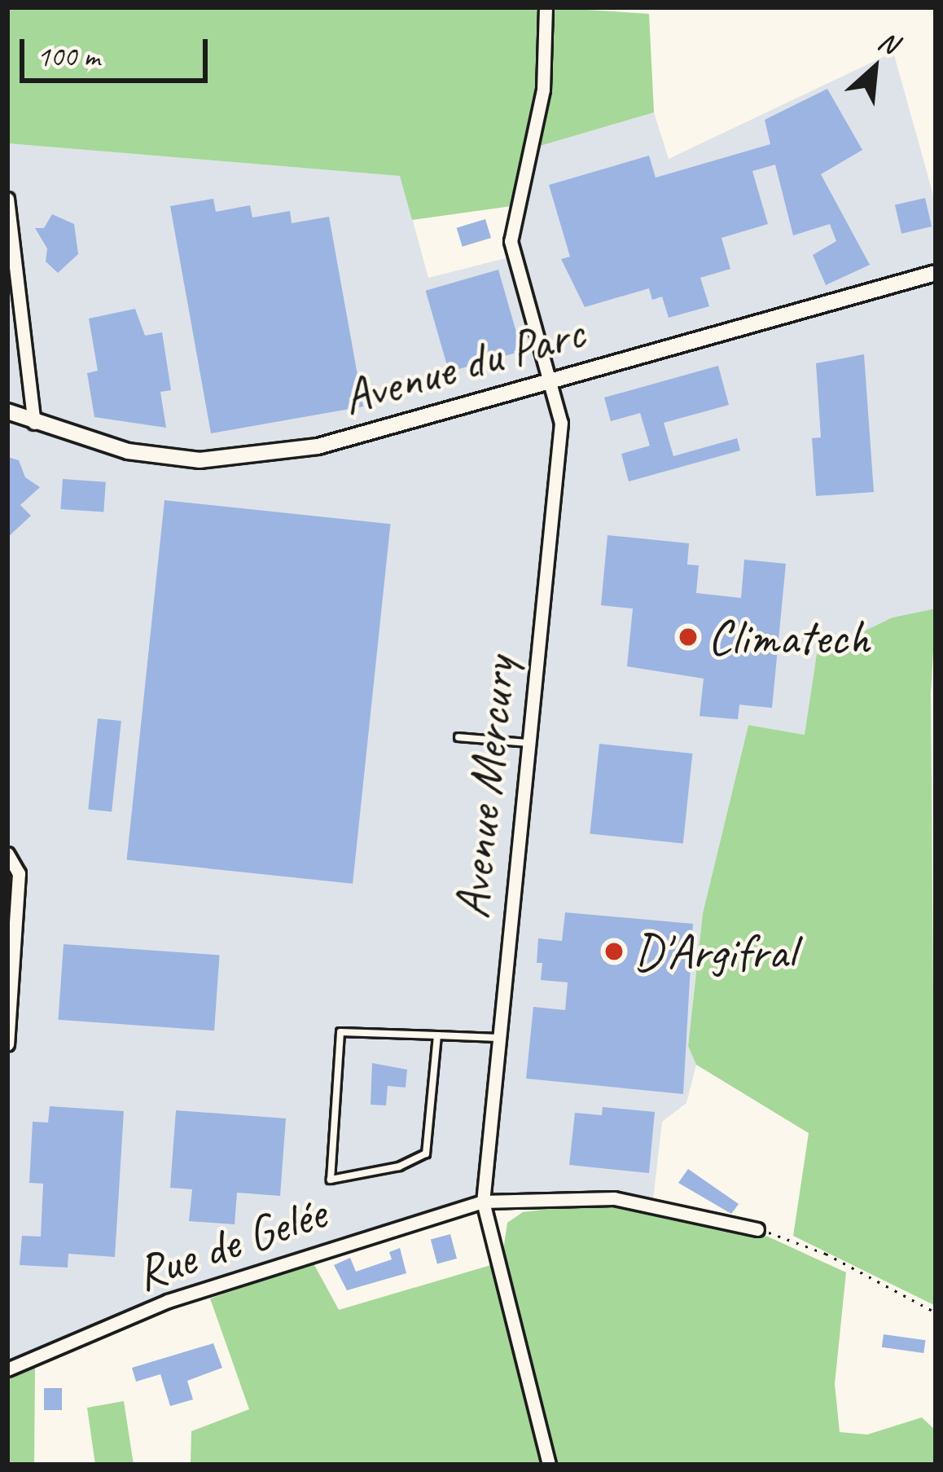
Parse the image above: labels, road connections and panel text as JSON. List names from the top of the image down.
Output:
{
  "streets": {
    "street": ["Avenue du Parc", "Avenue Mercury", "Rue de Gelée"]
  },
  "crossings": [
    ["Avenue du Parc", "Avenue Mercury"],
    ["Avenue Mercury", "Rue de Gelée"]
  ],
  "places": ["Climatech", "D'Argifral"],
  "scale_bar": "100 m",
  "north": "top right"
}
